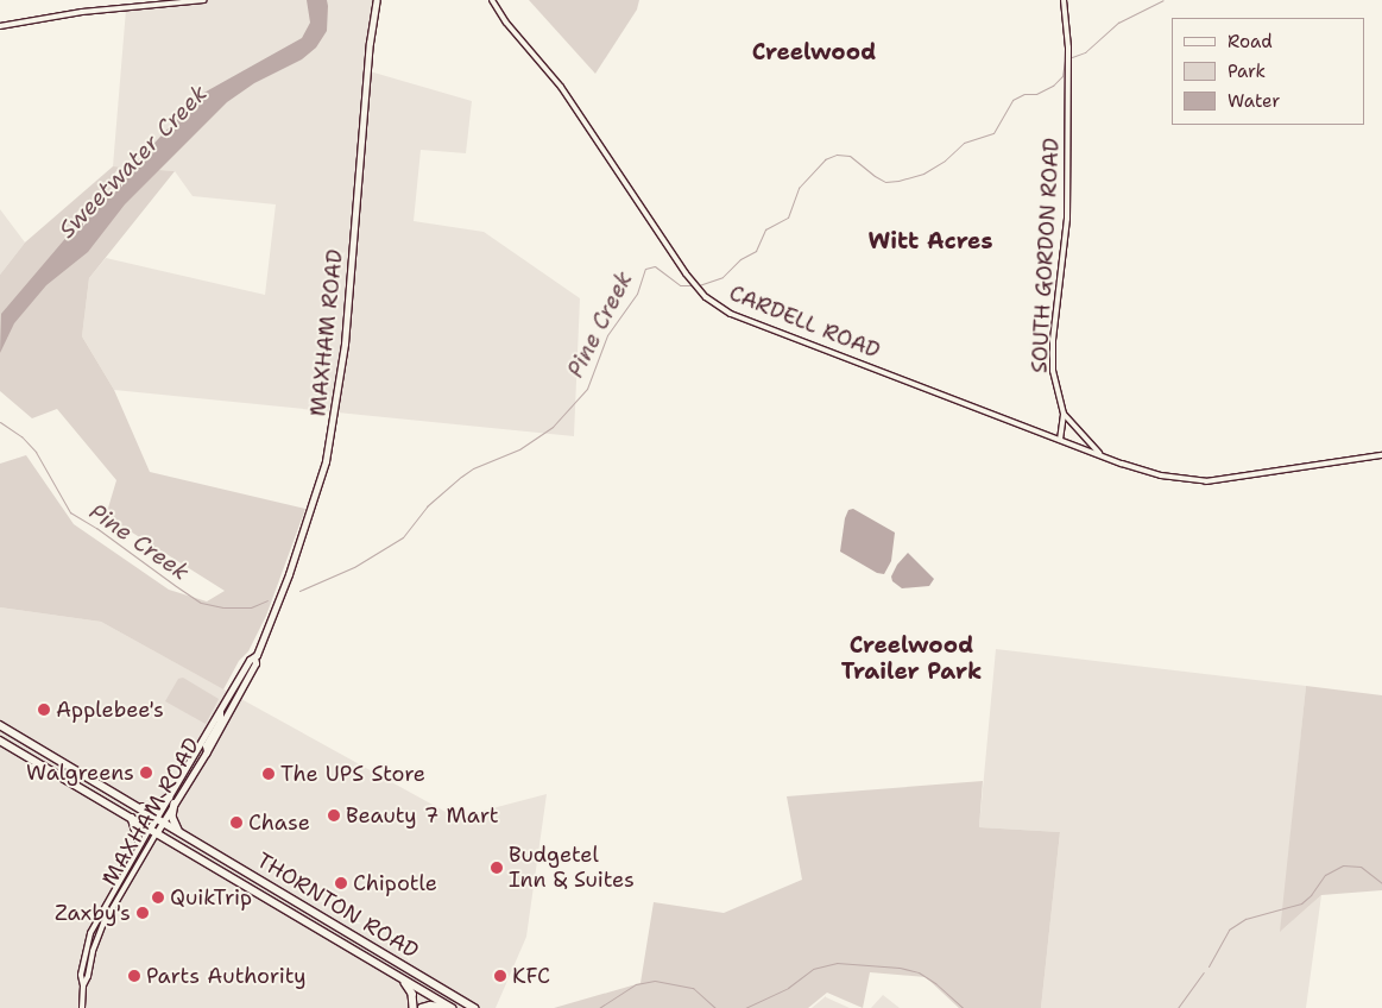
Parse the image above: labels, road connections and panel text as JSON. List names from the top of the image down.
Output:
{
  "streets": {
    "highway": ["THORNTON ROAD"],
    "main road": ["MAXHAM ROAD"],
    "street": ["SOUTH GORDON ROAD", "CARDELL ROAD"]
  },
  "crossings": [
    ["SOUTH GORDON ROAD", "CARDELL ROAD"],
    ["MAXHAM ROAD", "THORNTON ROAD"]
  ],
  "districts": ["Creelwood", "Witt Acres", "Creelwood Trailer Park"],
  "water": ["Sweetwater Creek", "Pine Creek"],
  "places": [
    "Applebee's",
    "Walgreens",
    "The UPS Store",
    "Beauty 7 Mart",
    "Chase",
    "Budgetel Inn & Suites",
    "Chipotle",
    "QuikTrip",
    "Zaxby's",
    "Parts Authority",
    "KFC"
  ],
  "legend": ["Road", "Park", "Water"]
}
